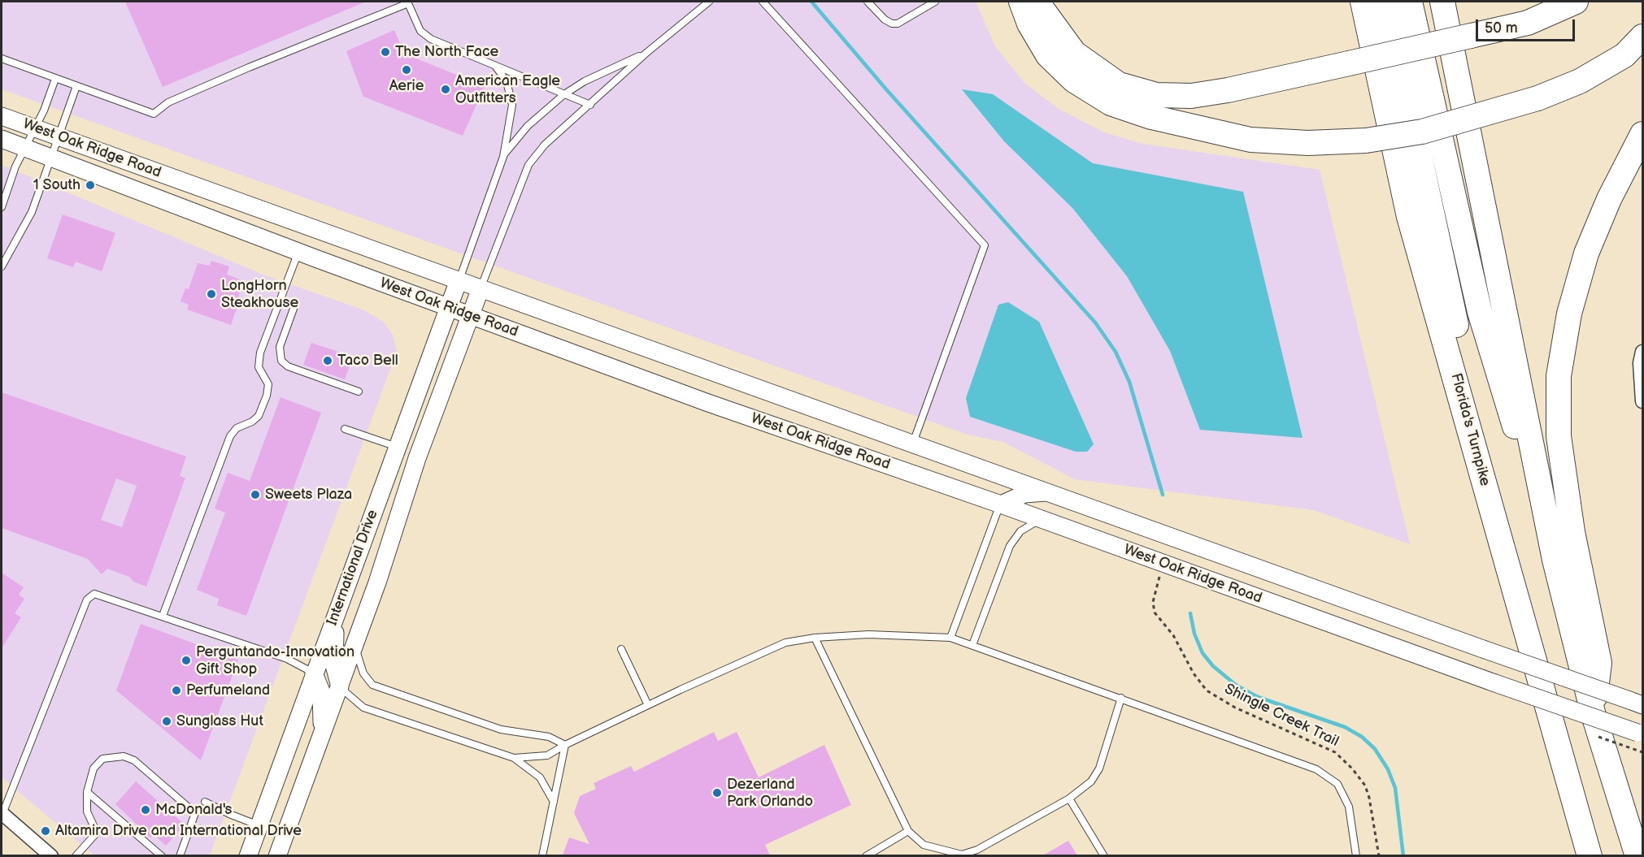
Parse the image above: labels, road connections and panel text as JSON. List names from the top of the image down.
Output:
{
  "streets": {
    "highway": ["Florida's Turnpike"],
    "street": ["West Oak Ridge Road", "International Drive"],
    "path": ["Shingle Creek Trail"]
  },
  "crossings": [
    ["West Oak Ridge Road", "International Drive"]
  ],
  "places": [
    "The North Face",
    "Aerie",
    "American Eagle Outfitters",
    "1 South",
    "LongHorn Steakhouse",
    "Taco Bell",
    "Sweets Plaza",
    "Perguntando-Innovation Gift Shop",
    "Perfumeland",
    "Sunglass Hut",
    "Dezerland Park Orlando",
    "McDonald's",
    "Altamira Drive and International Drive"
  ],
  "scale_bar": "50 m"
}
